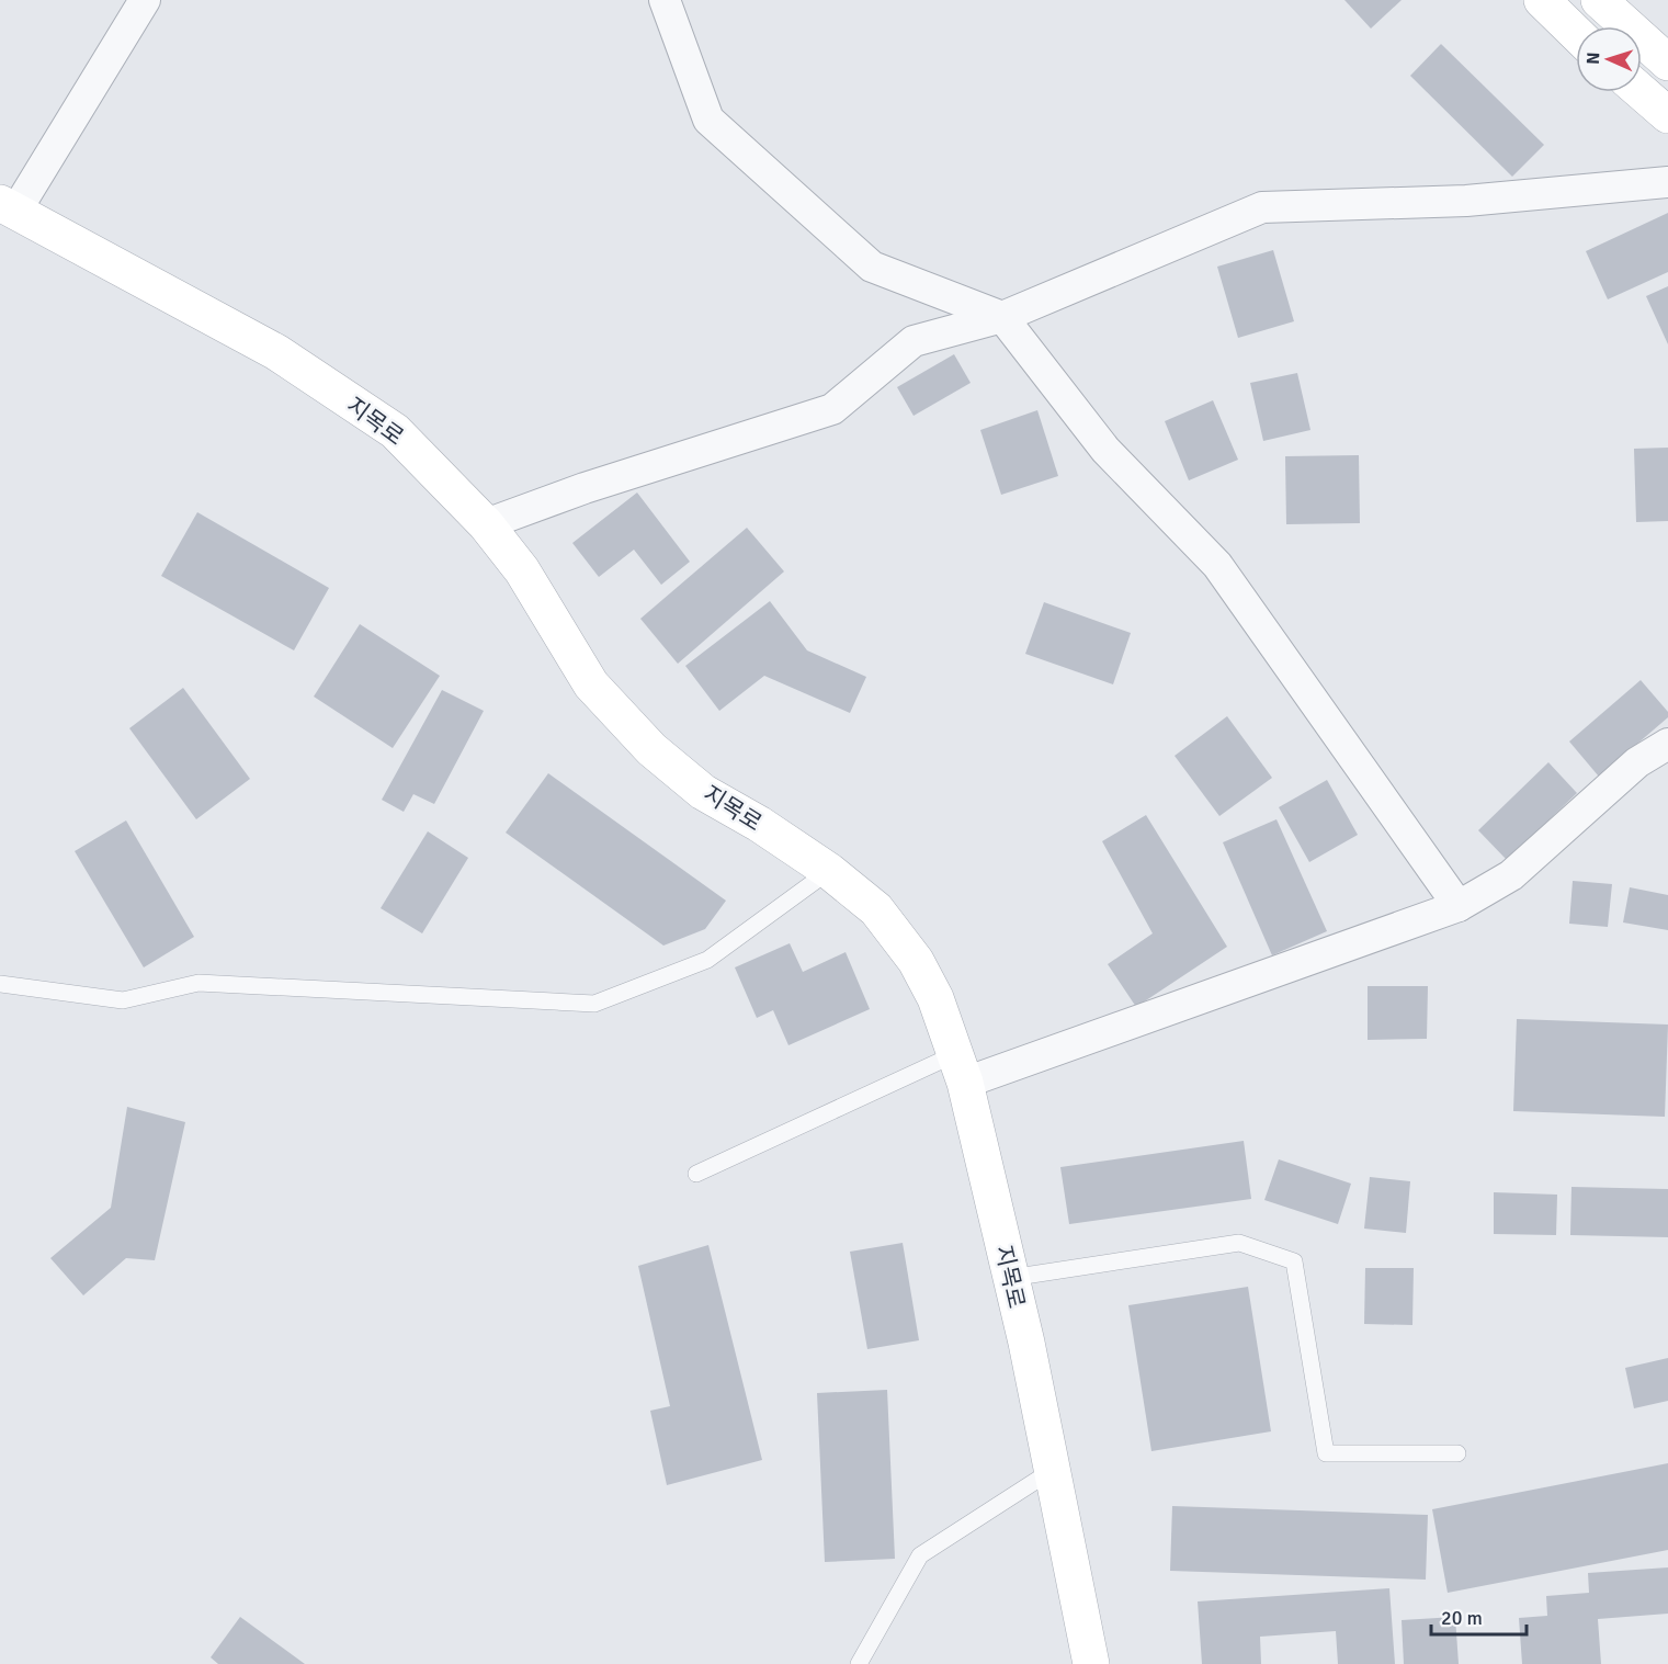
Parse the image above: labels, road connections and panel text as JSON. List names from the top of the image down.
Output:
{
  "streets": {
    "street": ["지목로"]
  },
  "scale_bar": "20 m",
  "north": "left"
}
